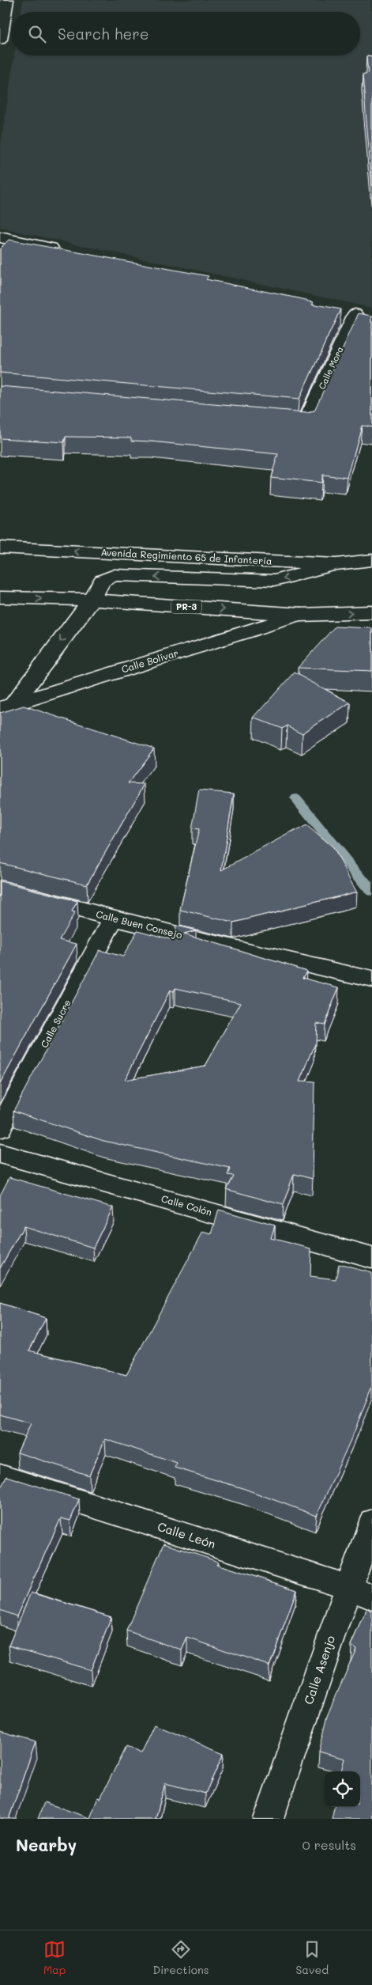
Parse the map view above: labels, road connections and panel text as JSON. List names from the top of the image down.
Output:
{
  "streets": {
    "main road": [
      "Calle Mora",
      "Avenida Regimiento 65 de Infantería",
      "PR-3",
      "Calle Bolívar",
      "Calle Buen Consejo",
      "Calle Sucre",
      "Calle Colón",
      "Calle León",
      "Calle Asenjo"
    ]
  },
  "crossings": [
    ["PR-3", "Calle Bolívar"],
    ["Calle Buen Consejo", "Calle Sucre"],
    ["Calle León", "Calle Asenjo"]
  ],
  "page": {
    "search": "Search here",
    "heading": ["Nearby", "0 results"],
    "nav": ["Map", "Directions", "Saved"]
  }
}
